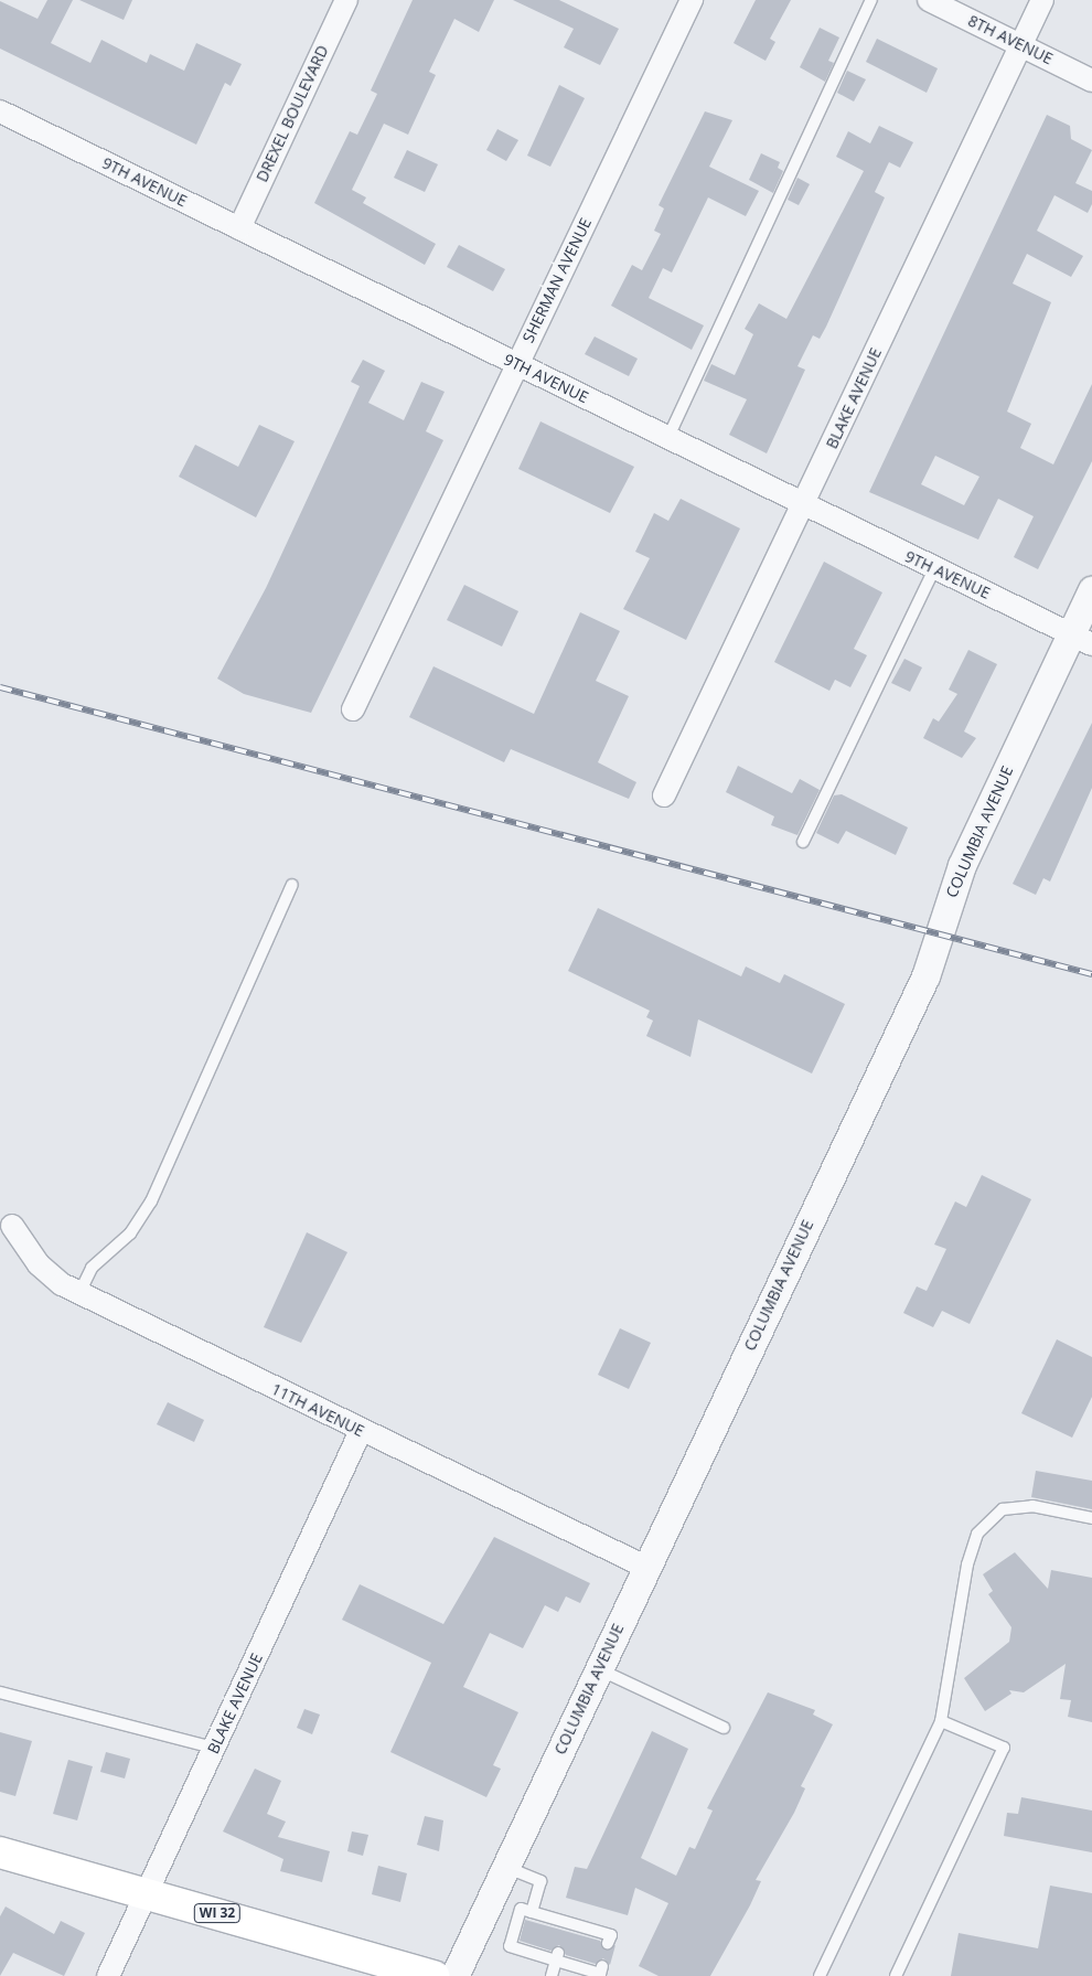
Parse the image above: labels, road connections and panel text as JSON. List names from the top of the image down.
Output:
{
  "streets": {
    "main road": ["WI 32"],
    "street": [
      "8TH AVENUE",
      "DREXEL BOULEVARD",
      "9TH AVENUE",
      "SHERMAN AVENUE",
      "BLAKE AVENUE",
      "COLUMBIA AVENUE",
      "11TH AVENUE"
    ]
  },
  "crossings": [
    ["8TH AVENUE", "BLAKE AVENUE"],
    ["DREXEL BOULEVARD", "9TH AVENUE"],
    ["9TH AVENUE", "SHERMAN AVENUE"],
    ["9TH AVENUE", "BLAKE AVENUE"],
    ["9TH AVENUE", "COLUMBIA AVENUE"],
    ["BLAKE AVENUE", "11TH AVENUE"],
    ["BLAKE AVENUE", "WI 32"],
    ["COLUMBIA AVENUE", "11TH AVENUE"]
  ]
}
